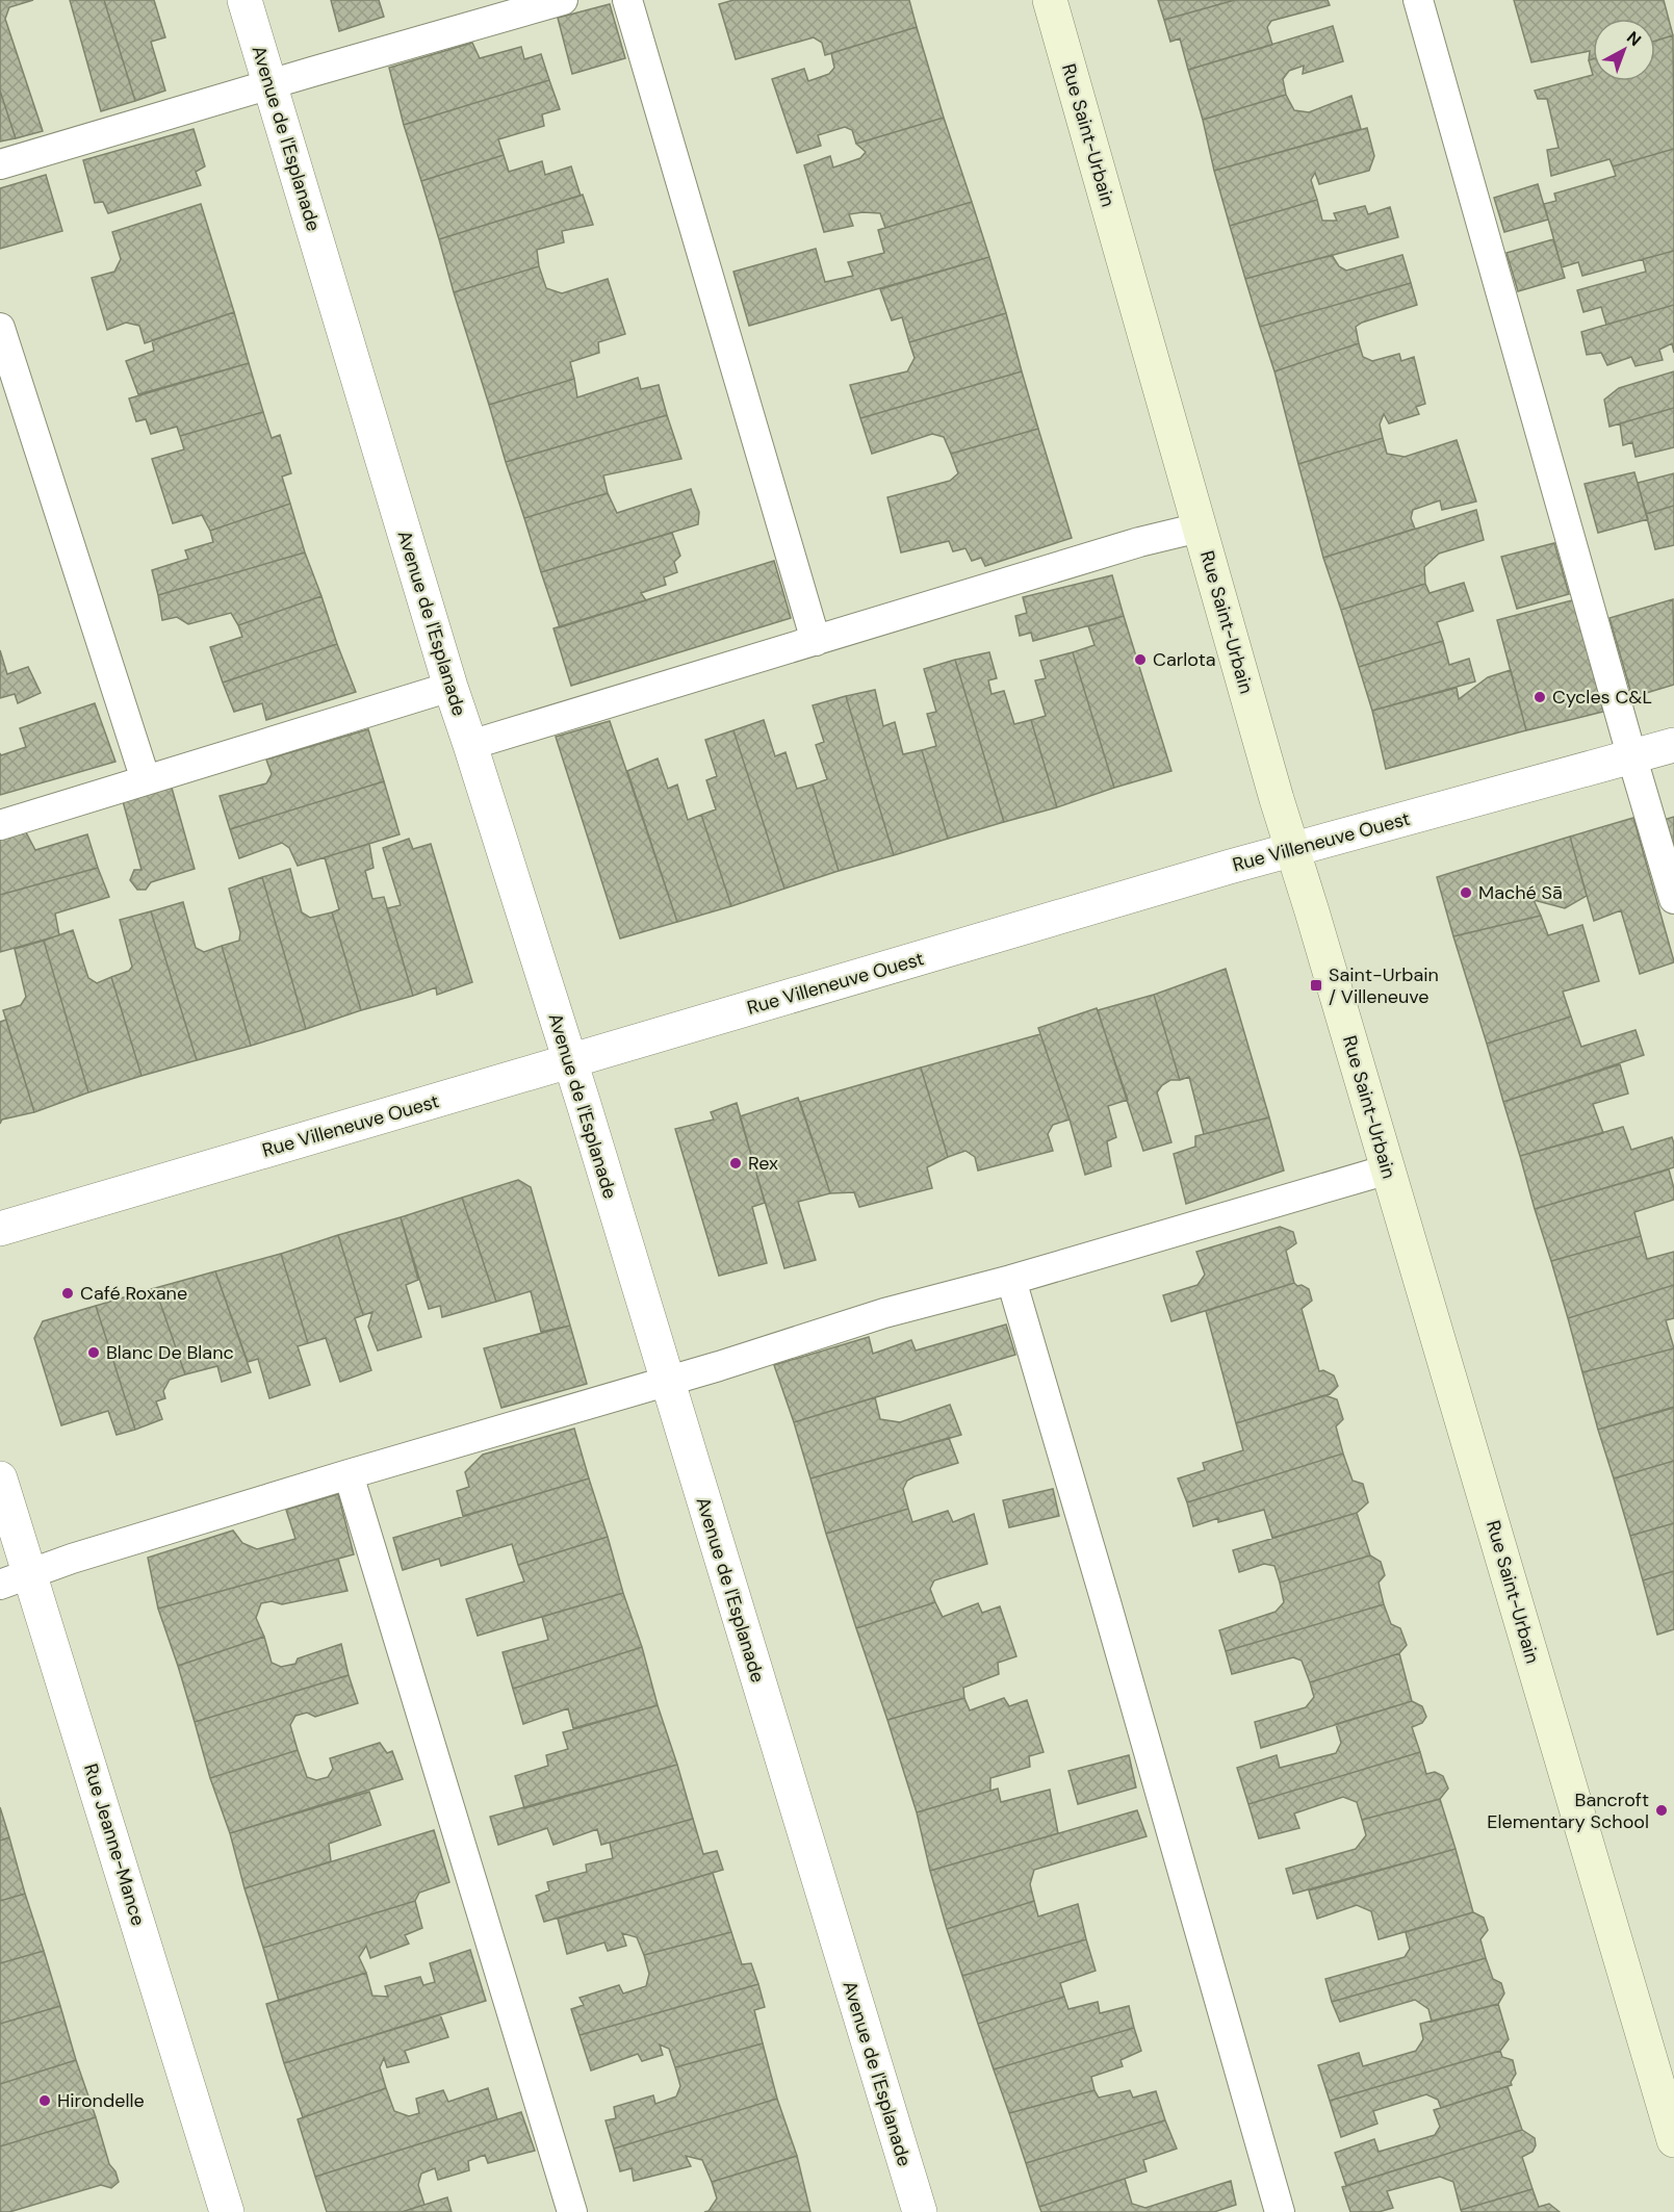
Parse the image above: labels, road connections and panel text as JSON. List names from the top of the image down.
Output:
{
  "streets": {
    "main road": ["Rue Saint-Urbain"],
    "street": ["Avenue de l'Esplanade", "Rue Villeneuve Ouest", "Rue Jeanne-Mance"]
  },
  "crossings": [
    ["Rue Saint-Urbain", "Rue Villeneuve Ouest"],
    ["Avenue de l'Esplanade", "Rue Villeneuve Ouest"]
  ],
  "places": {
    "other": [
      "Carlota",
      "Cycles C&L",
      "Maché Sā",
      "Rex",
      "Café Roxane",
      "Blanc De Blanc",
      "Bancroft Elementary School",
      "Hirondelle"
    ],
    "transit": ["Saint-Urbain / Villeneuve"]
  },
  "north": "top right"
}
